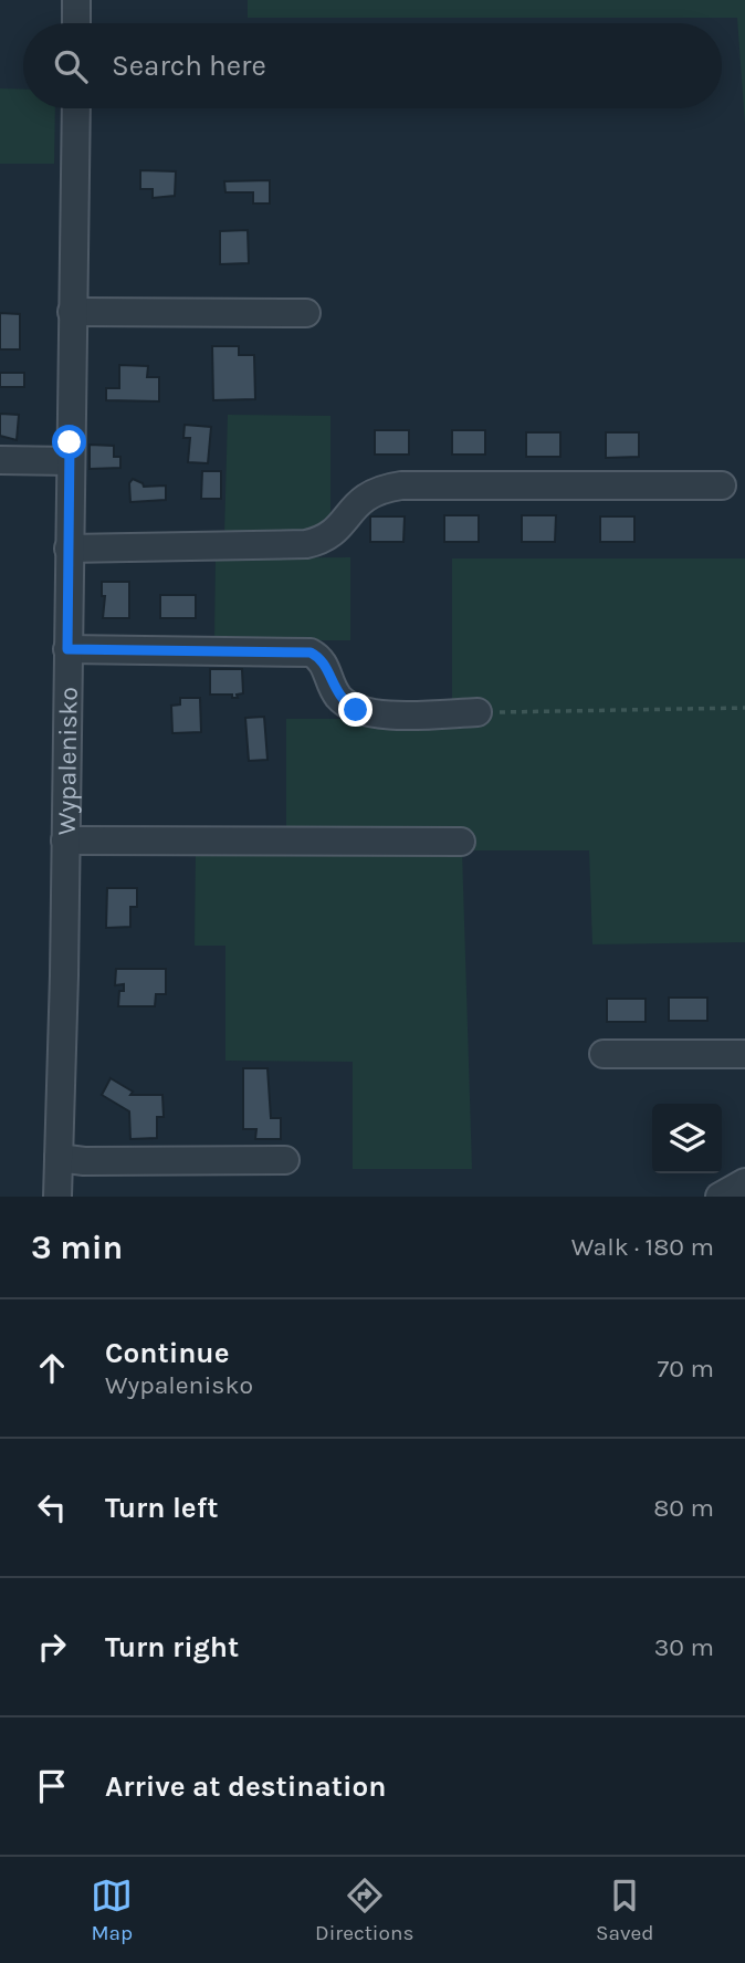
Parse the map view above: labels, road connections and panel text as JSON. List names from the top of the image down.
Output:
{
  "streets": {
    "street": ["Wypalenisko"]
  },
  "page": {
    "search": "Search here",
    "heading": ["3 min", "Walk · 180 m"],
    "list": [
      ["Continue", "Wypalenisko", "70 m"],
      ["Turn left", "80 m"],
      ["Turn right", "30 m"],
      "Arrive at destination"
    ],
    "nav": ["Map", "Directions", "Saved"]
  }
}
